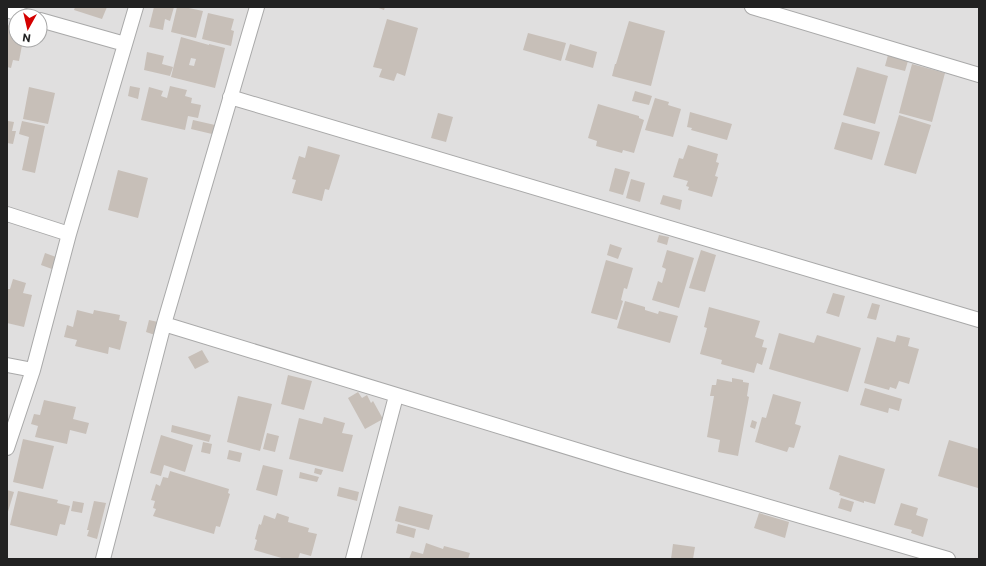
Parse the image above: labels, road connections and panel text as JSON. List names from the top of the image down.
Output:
{
  "north": "bottom"
}
